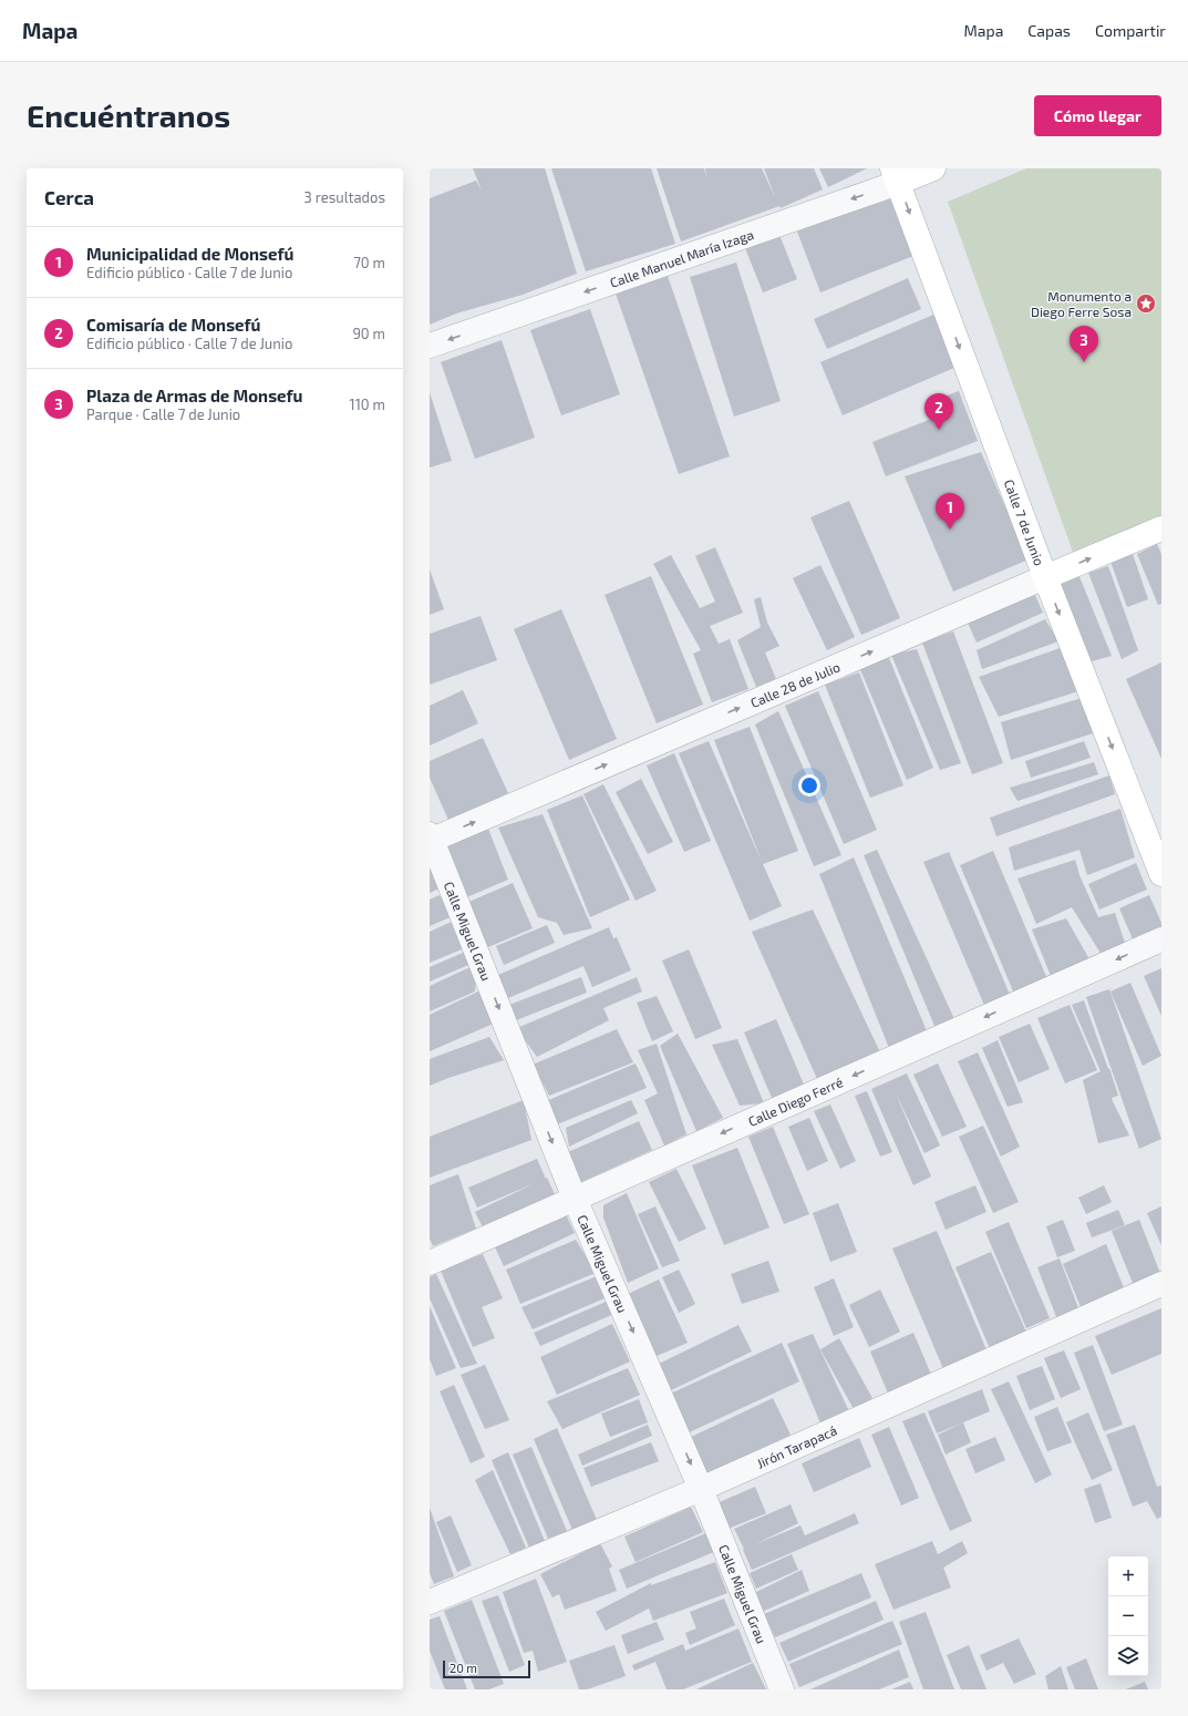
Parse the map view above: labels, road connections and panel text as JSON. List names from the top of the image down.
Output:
{
  "streets": {
    "street": [
      "Calle Manuel María Izaga",
      "Calle 7 de Junio",
      "Calle 28 de Julio",
      "Calle Miguel Grau",
      "Calle Diego Ferré",
      "Jirón Tarapacá"
    ]
  },
  "crossings": [
    ["Calle Manuel María Izaga", "Calle 7 de Junio"],
    ["Calle 7 de Junio", "Calle 28 de Julio"],
    ["Calle 28 de Julio", "Calle Miguel Grau"],
    ["Calle Miguel Grau", "Calle Diego Ferré"],
    ["Calle Miguel Grau", "Jirón Tarapacá"]
  ],
  "one_way": [
    "Calle Manuel María Izaga",
    "Calle 7 de Junio",
    "Calle 28 de Julio",
    "Calle Miguel Grau",
    "Calle Diego Ferré"
  ],
  "places": {
    "place": ["Monumento a Diego Ferre Sosa"]
  },
  "scale_bar": "20 m",
  "page": {
    "header": "Mapa",
    "nav": ["Mapa", "Capas", "Compartir"],
    "buttons": "Cómo llegar",
    "title": "Encuéntranos",
    "heading": ["Cerca", "3 resultados"],
    "list": [
      {
        "mark": "1",
        "name": "Municipalidad de Monsefú",
        "note": "Edificio público · Calle 7 de Junio",
        "value": "70 m"
      },
      {
        "mark": "2",
        "name": "Comisaría de Monsefú",
        "note": "Edificio público · Calle 7 de Junio",
        "value": "90 m"
      },
      {
        "mark": "3",
        "name": "Plaza de Armas de Monsefu",
        "note": "Parque · Calle 7 de Junio",
        "value": "110 m"
      }
    ],
    "pins": ["3", "2", "1"],
    "map_buttons": ["+", "−"],
    "scale": "20 m"
  }
}
